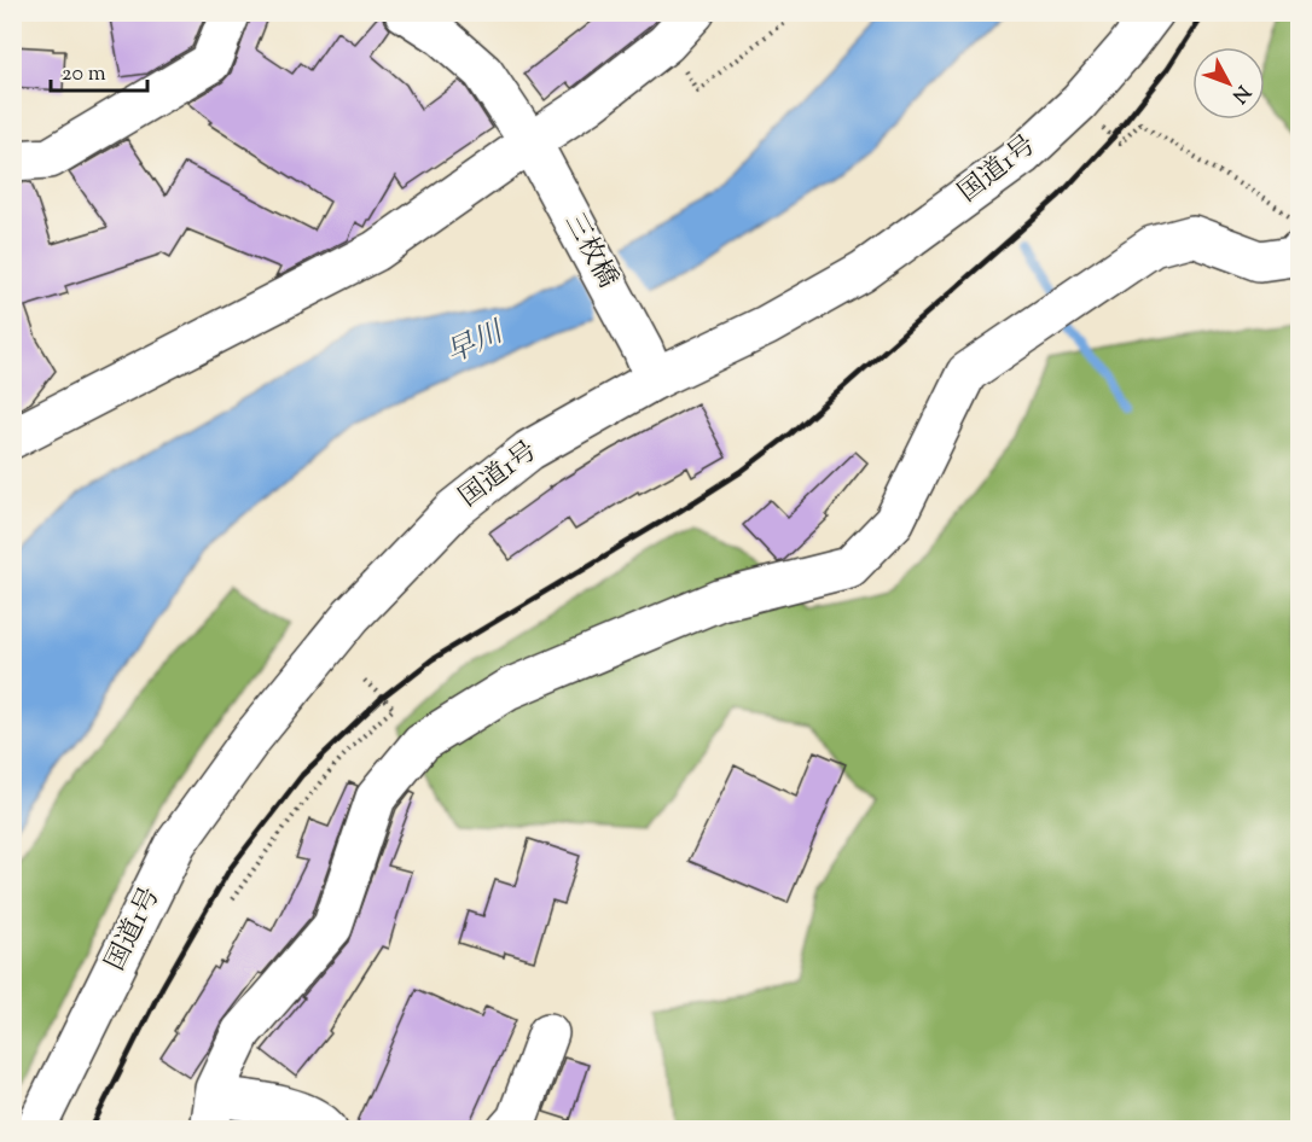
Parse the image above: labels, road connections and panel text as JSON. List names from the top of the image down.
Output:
{
  "streets": {
    "main road": ["国道1号", "三枚橋"]
  },
  "crossings": [
    ["国道1号", "三枚橋"]
  ],
  "water": ["早川"],
  "scale_bar": "20 m",
  "north": "bottom right"
}
